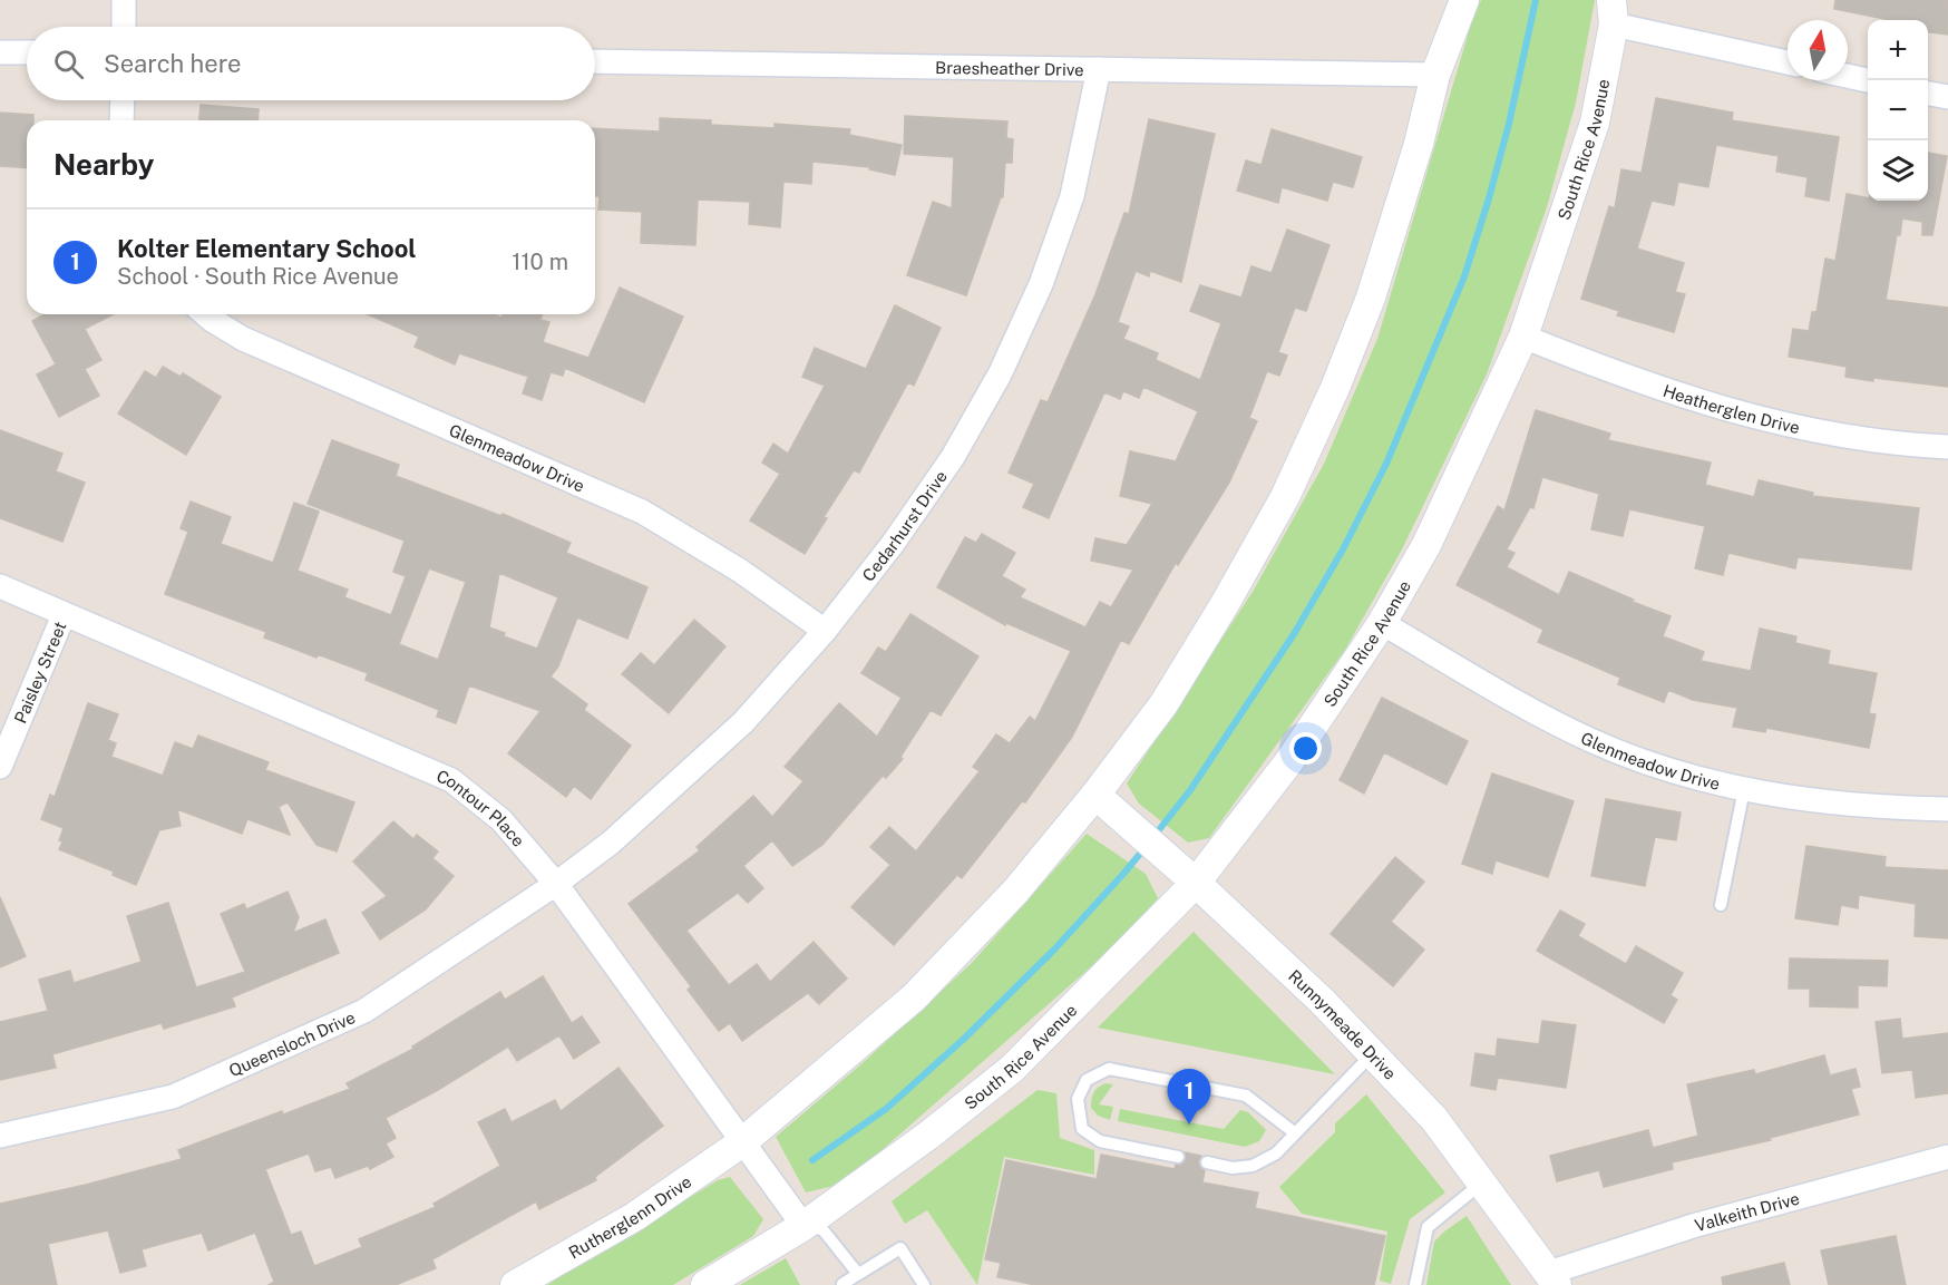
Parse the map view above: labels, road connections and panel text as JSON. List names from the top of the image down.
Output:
{
  "streets": {
    "street": [
      "Braesheather Drive",
      "South Rice Avenue",
      "Heatherglen Drive",
      "Glenmeadow Drive",
      "Cedarhurst Drive",
      "Paisley Street",
      "Contour Place",
      "Runnymeade Drive",
      "Queensloch Drive",
      "Valkeith Drive",
      "Rutherglenn Drive"
    ]
  },
  "crossings": [
    ["Braesheather Drive", "Cedarhurst Drive"],
    ["South Rice Avenue", "Heatherglen Drive"],
    ["South Rice Avenue", "Glenmeadow Drive"],
    ["South Rice Avenue", "Contour Place"],
    ["South Rice Avenue", "Runnymeade Drive"],
    ["Glenmeadow Drive", "Cedarhurst Drive"],
    ["Cedarhurst Drive", "Contour Place"],
    ["Cedarhurst Drive", "Queensloch Drive"],
    ["Paisley Street", "Contour Place"],
    ["Contour Place", "Queensloch Drive"],
    ["Contour Place", "Rutherglenn Drive"],
    ["Runnymeade Drive", "Valkeith Drive"]
  ],
  "north": "top",
  "page": {
    "map_buttons": ["+", "−"],
    "search": "Search here",
    "heading": "Nearby",
    "list": [
      {
        "mark": "1",
        "name": "Kolter Elementary School",
        "note": "School · South Rice Avenue",
        "value": "110 m"
      }
    ],
    "pins": "1"
  }
}
